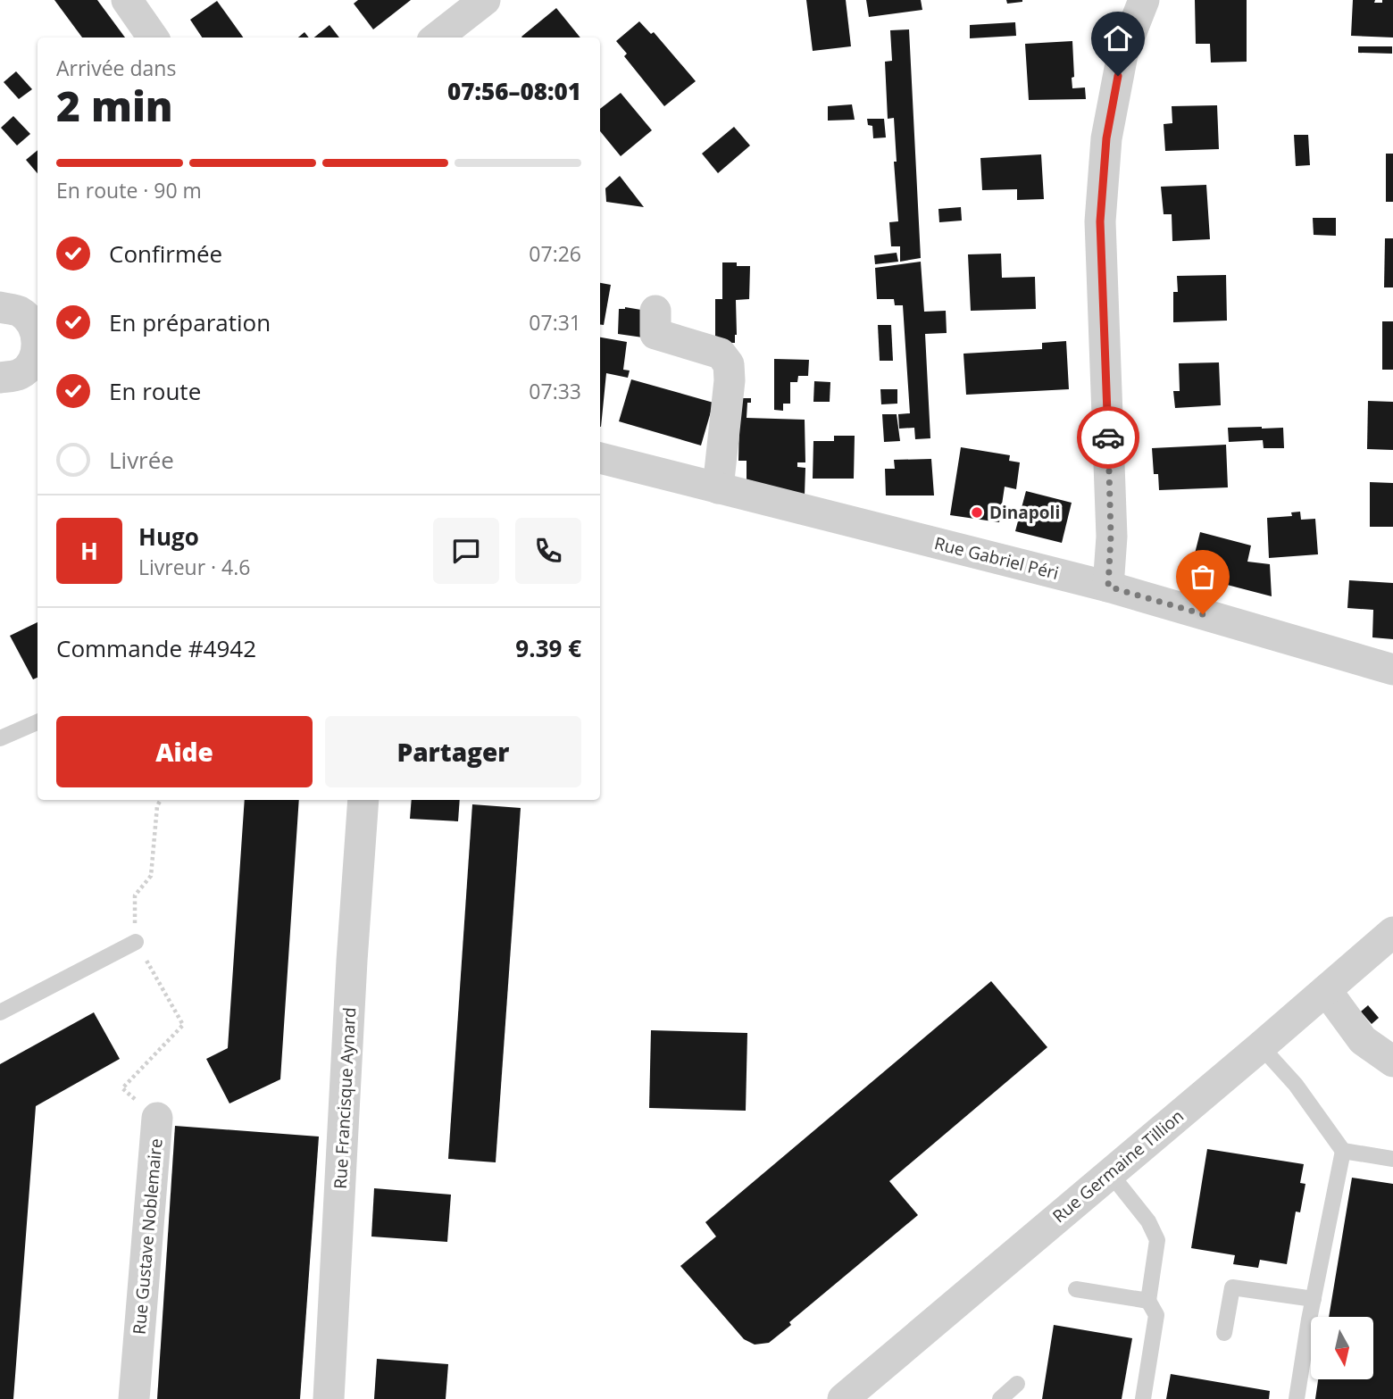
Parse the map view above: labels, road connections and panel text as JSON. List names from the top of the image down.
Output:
{
  "streets": {
    "street": [
      "Rue Gabriel Péri",
      "Rue Francisque Aynard",
      "Rue Germaine Tillion",
      "Rue Gustave Noblemaire"
    ]
  },
  "places": ["Dinapoli"],
  "north": "bottom",
  "page": {
    "heading": ["2 min", "Arrivée dans", "07:56–08:01"],
    "panel": [
      "Hugo",
      "Livreur · 4.6",
      "Commande #4942",
      "9.39 €"
    ],
    "bar": "En route · 90 m",
    "list": [
      ["Confirmée", "07:26"],
      ["En préparation", "07:31"],
      ["En route", "07:33"],
      "Livrée"
    ],
    "round": "H",
    "buttons": ["Aide", "Partager"]
  }
}
